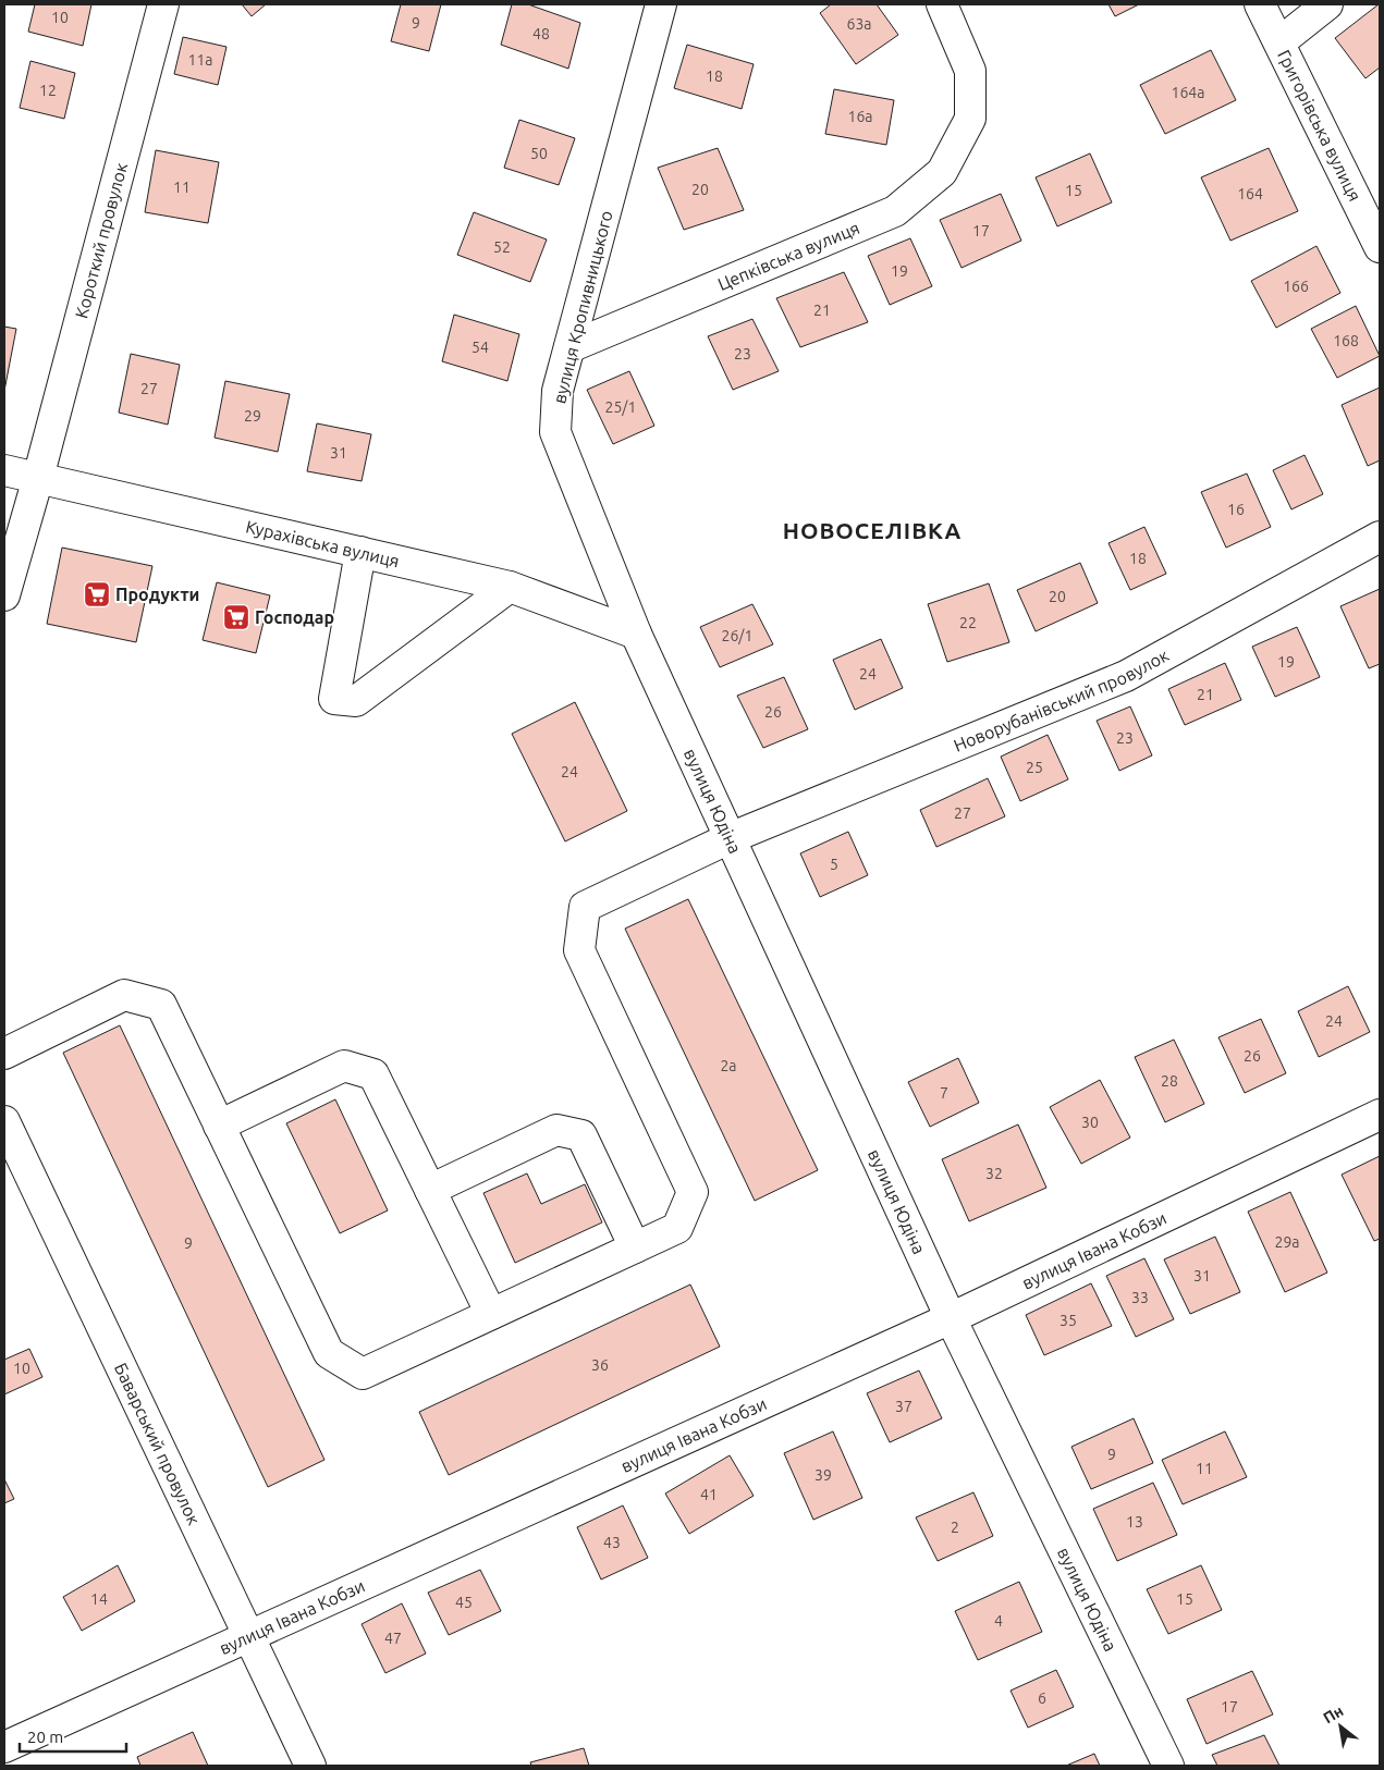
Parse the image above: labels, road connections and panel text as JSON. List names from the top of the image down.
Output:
{
  "streets": {
    "street": [
      "Григорівська вулиця",
      "Короткий провулок",
      "Цепківська вулиця",
      "вулиця Кропивницького",
      "Курахівська вулиця",
      "Новорубанівський провулок",
      "вулиця Юдіна",
      "вулиця Івана Кобзи",
      "Баварський провулок"
    ]
  },
  "crossings": [
    ["Короткий провулок", "Курахівська вулиця"],
    ["Цепківська вулиця", "вулиця Кропивницького"],
    ["вулиця Кропивницького", "Курахівська вулиця"],
    ["вулиця Кропивницького", "вулиця Юдіна"],
    ["Курахівська вулиця", "вулиця Юдіна"],
    ["Новорубанівський провулок", "вулиця Юдіна"],
    ["вулиця Юдіна", "вулиця Івана Кобзи"],
    ["вулиця Івана Кобзи", "Баварський провулок"]
  ],
  "districts": ["НОВОСЕЛІВКА"],
  "places": {
    "supermarket": ["Продукти", "Господар"]
  },
  "house_numbers": [
    "10",
    "9",
    "63а",
    "48",
    "11а",
    "18",
    "12",
    "164а",
    "16а",
    "50",
    "11",
    "20",
    "15",
    "164",
    "17",
    "52",
    "19",
    "166",
    "21",
    "168",
    "54",
    "23",
    "27",
    "25/1",
    "29",
    "31",
    "16",
    "18",
    "20",
    "22",
    "26/1",
    "19",
    "24",
    "21",
    "26",
    "23",
    "25",
    "24",
    "27",
    "5",
    "24",
    "26",
    "2а",
    "28",
    "7",
    "30",
    "32",
    "29а",
    "9",
    "31",
    "33",
    "35",
    "36",
    "10",
    "37",
    "9",
    "11",
    "39",
    "41",
    "13",
    "2",
    "43",
    "14",
    "15",
    "45",
    "4",
    "47",
    "6",
    "17"
  ],
  "scale_bar": "20 m",
  "north": "top left"
}
